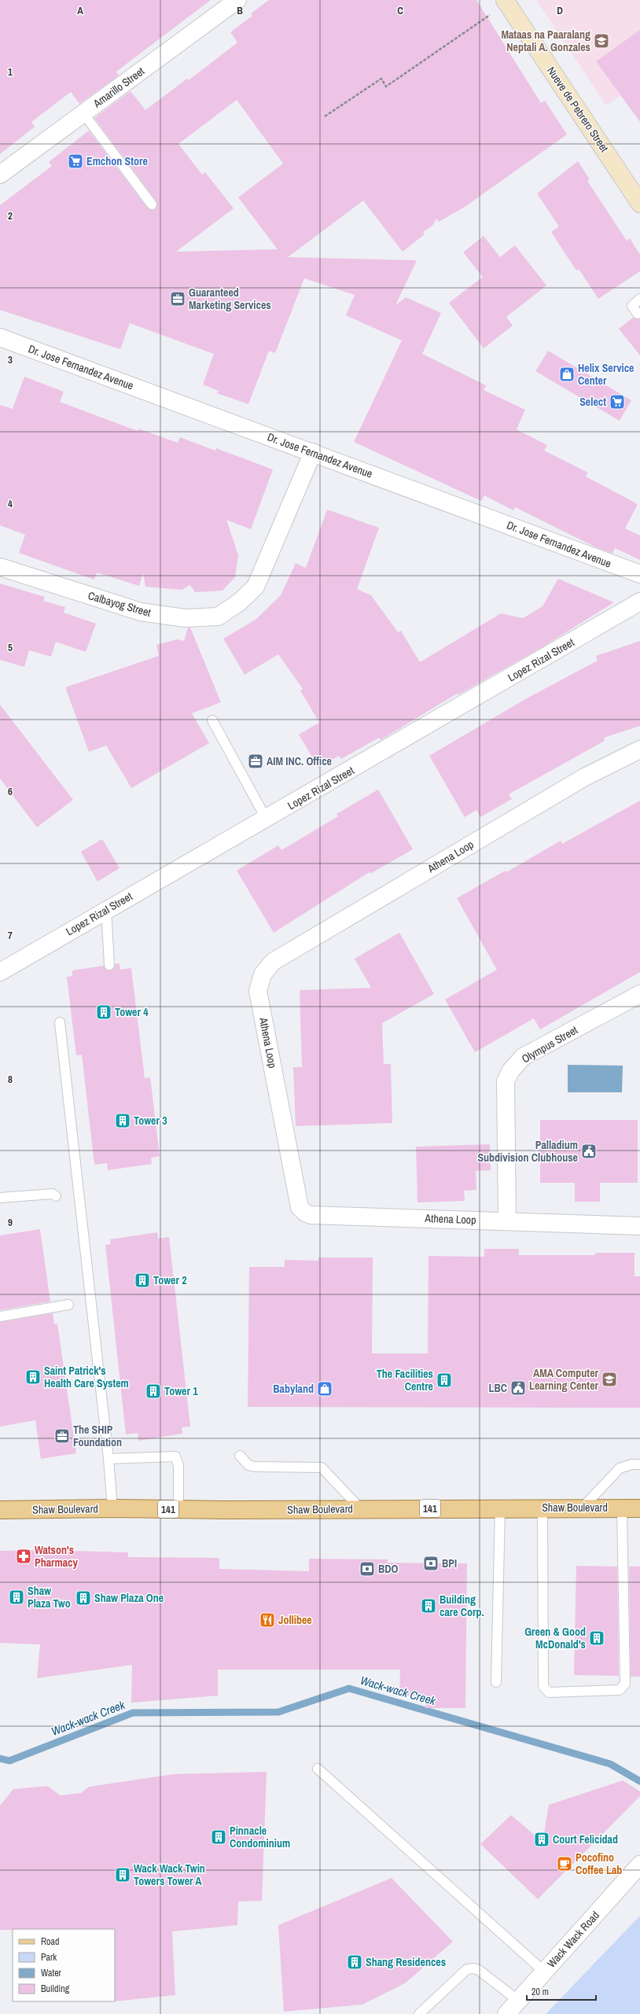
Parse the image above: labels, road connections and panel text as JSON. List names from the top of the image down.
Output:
{
  "streets": {
    "main road": ["Nueve de Pebrero Street", "Shaw Boulevard", "141"],
    "street": [
      "Amarillo Street",
      "Dr. Jose Fernandez Avenue",
      "Calbayog Street",
      "Lopez Rizal Street",
      "Athena Loop",
      "Olympus Street",
      "Wack Wack Road"
    ]
  },
  "crossings": [
    ["Dr. Jose Fernandez Avenue", "Calbayog Street"],
    ["Athena Loop", "Olympus Street"]
  ],
  "water": ["Wack-wack Creek"],
  "places": {
    "school or university": ["Mataas na Paaralang Neptali A. Gonzales", "AMA Computer Learning Center"],
    "supermarket": ["Emchon Store", "Select"],
    "office": ["Guaranteed Marketing Services", "AIM INC. Office", "The SHIP Foundation"],
    "shop": ["Helix Service Center", "Babyland"],
    "building": [
      "Tower 4",
      "Tower 3",
      "Tower 2",
      "Saint Patrick's Health Care System",
      "The Facilities Centre",
      "Tower 1",
      "Shaw Plaza Two",
      "Shaw Plaza One",
      "Building care Corp.",
      "Green & Good McDonald's",
      "Pinnacle Condominium",
      "Court Felicidad",
      "Wack Wack Twin Towers Tower A",
      "Shang Residences"
    ],
    "public building": ["Palladium Subdivision Clubhouse", "LBC"],
    "pharmacy": ["Watson's Pharmacy"],
    "bank": ["BPI", "BDO"],
    "restaurant": ["Jollibee"],
    "cafe": ["Pocofino Coffee Lab"]
  },
  "legend": [
    "Road",
    "Park",
    "Water",
    "Building"
  ],
  "scale_bar": "20 m",
  "grid": {
    "columns": [
      "A",
      "B",
      "C",
      "D"
    ],
    "rows": [
      "1",
      "2",
      "3",
      "4",
      "5",
      "6",
      "7",
      "8",
      "9"
    ]
  }
}
